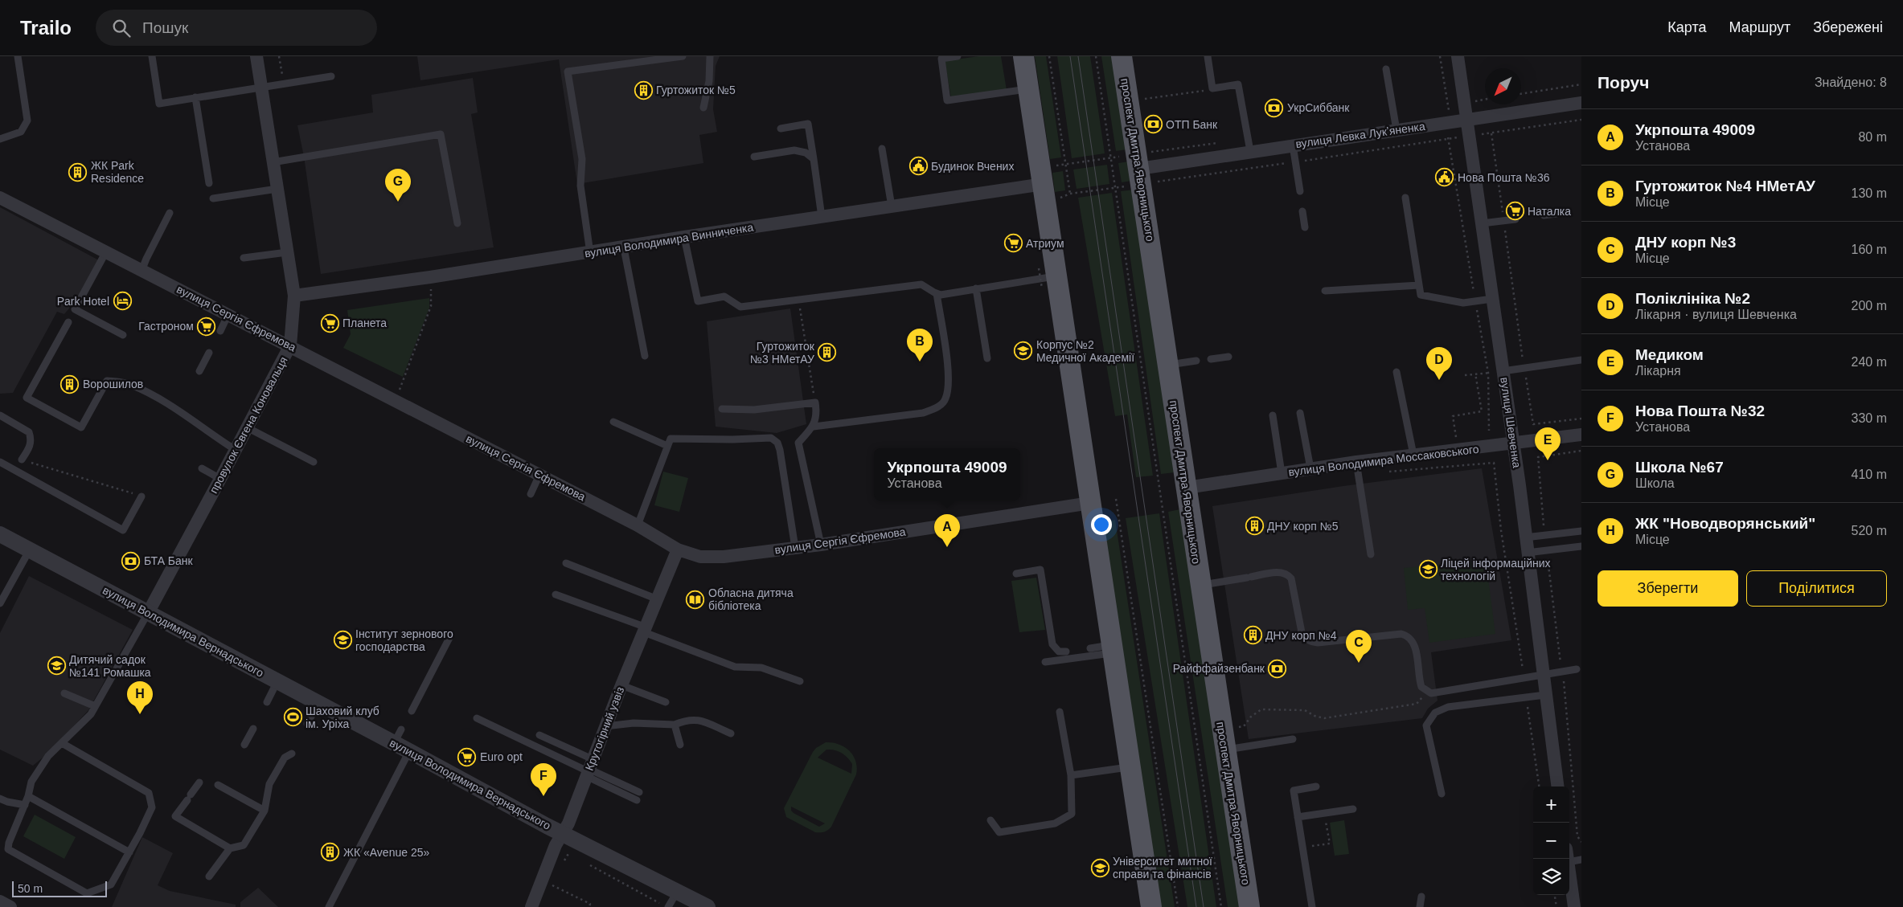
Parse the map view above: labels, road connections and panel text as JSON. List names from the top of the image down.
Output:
{
  "streets": {
    "main road": ["проспект Дмитра Яворницького"],
    "street": [
      "вулиця Левка Лукʼяненка",
      "вулиця Володимира Винниченка",
      "вулиця Сергія Єфремова",
      "вулиця Шевченка",
      "провулок Євгена Коновальця",
      "вулиця Володимира Моссаковського",
      "вулиця Володимира Вернадського",
      "Крутогірний узвіз"
    ]
  },
  "crossings": [
    ["вулиця Левка Лукʼяненка", "проспект Дмитра Яворницького"],
    ["вулиця Левка Лукʼяненка", "вулиця Шевченка"],
    ["проспект Дмитра Яворницького", "вулиця Володимира Моссаковського"],
    ["вулиця Володимира Винниченка", "провулок Євгена Коновальця"],
    ["вулиця Сергія Єфремова", "провулок Євгена Коновальця"],
    ["вулиця Сергія Єфремова", "Крутогірний узвіз"],
    ["вулиця Шевченка", "вулиця Володимира Моссаковського"],
    ["провулок Євгена Коновальця", "вулиця Володимира Вернадського"],
    ["вулиця Володимира Вернадського", "Крутогірний узвіз"]
  ],
  "places": {
    "building": [
      "Гуртожиток №5",
      "ЖК Park Residence",
      "Гуртожиток №3 НМетАУ",
      "Ворошилов",
      "ДНУ корп №5",
      "ДНУ корп №4",
      "ЖК «Avenue 25»"
    ],
    "bank": [
      "УкрСиббанк",
      "ОТП Банк",
      "БТА Банк",
      "Райффайзенбанк"
    ],
    "public building": ["Будинок Вчених", "Нова Пошта №36"],
    "supermarket": [
      "Наталка",
      "Атриум",
      "Планета",
      "Гастроном",
      "Euro opt"
    ],
    "hotel": ["Park Hotel"],
    "school or university": [
      "Корпус №2 Медичної Академії",
      "Ліцей інформаційних технологій",
      "Інститут зернового господарства",
      "Дитячий садок №141 Ромашка",
      "Університет митної справи та фінансів"
    ],
    "library": ["Обласна дитяча бібліотека"],
    "sports": ["Шаховий клуб ім. Уріха"]
  },
  "scale_bar": "50 m",
  "north": "bottom left",
  "page": {
    "header": "Trailo",
    "search": "Пошук",
    "nav": ["Карта", "Маршрут", "Збережені"],
    "heading": ["Поруч", "Знайдено: 8"],
    "list": [
      {
        "mark": "A",
        "name": "Укрпошта 49009",
        "note": "Установа",
        "value": "80 m"
      },
      {
        "mark": "B",
        "name": "Гуртожиток №4 НМетАУ",
        "note": "Місце",
        "value": "130 m"
      },
      {
        "mark": "C",
        "name": "ДНУ корп №3",
        "note": "Місце",
        "value": "160 m"
      },
      {
        "mark": "D",
        "name": "Поліклініка №2",
        "note": "Лікарня · вулиця Шевченка",
        "value": "200 m"
      },
      {
        "mark": "E",
        "name": "Медиком",
        "note": "Лікарня",
        "value": "240 m"
      },
      {
        "mark": "F",
        "name": "Нова Пошта №32",
        "note": "Установа",
        "value": "330 m"
      },
      {
        "mark": "G",
        "name": "Школа №67",
        "note": "Школа",
        "value": "410 m"
      },
      {
        "mark": "H",
        "name": "ЖК \"Новодворянський\"",
        "note": "Місце",
        "value": "520 m"
      }
    ],
    "pins": [
      "G",
      "B",
      "D",
      "E",
      "A",
      "C",
      "H",
      "F"
    ],
    "popup": ["Укрпошта 49009", "Установа"],
    "buttons": ["Зберегти", "Поділитися"],
    "map_buttons": ["+", "−"],
    "scale": "50 m"
  }
}
